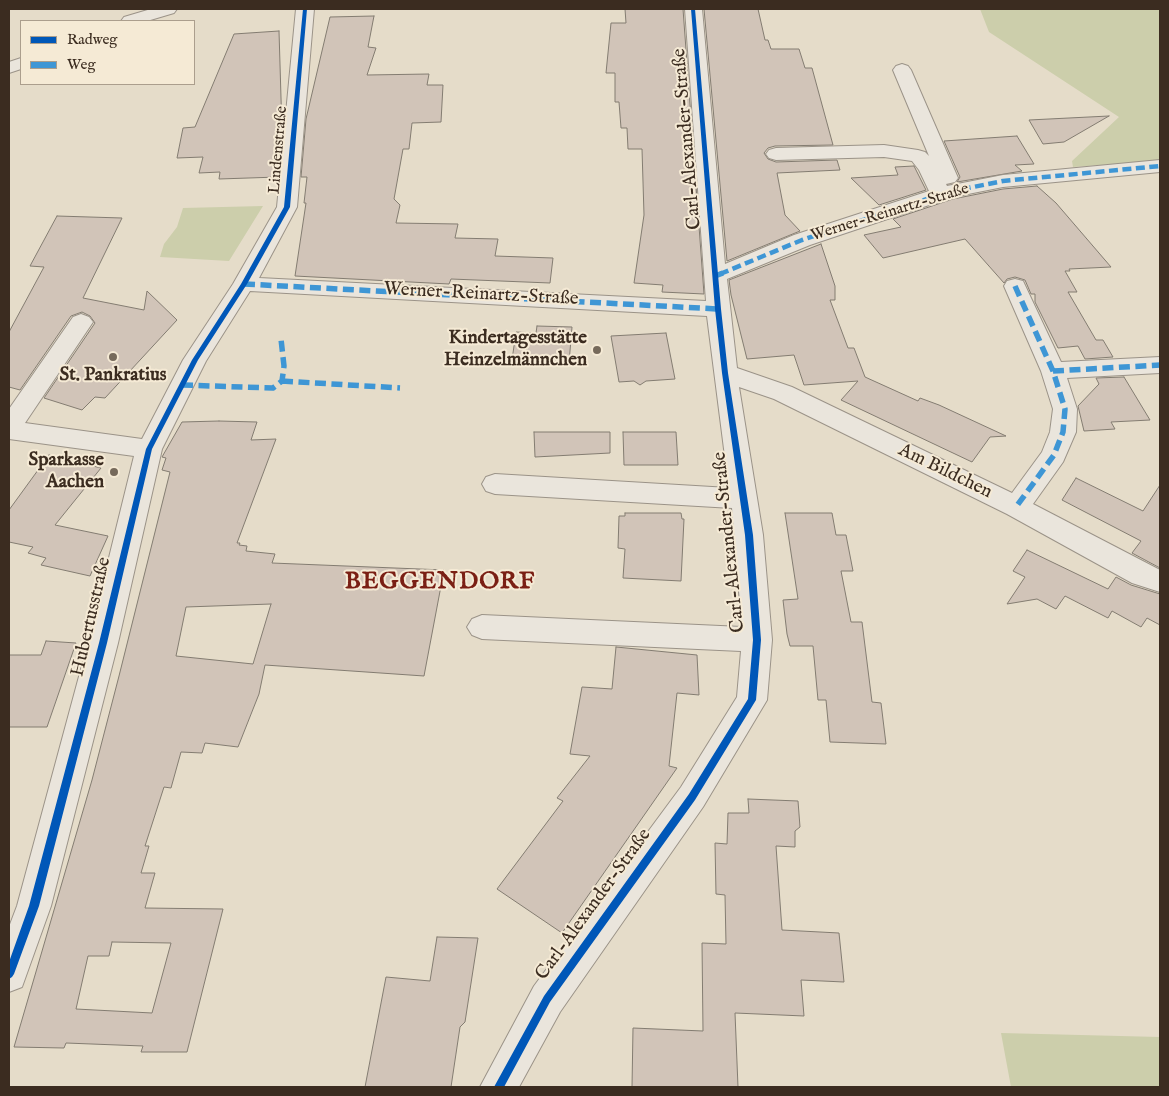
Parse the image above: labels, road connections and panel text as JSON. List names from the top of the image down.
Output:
{
  "streets": {
    "street": [
      "Carl-Alexander-Straße",
      "Lindenstraße",
      "Werner-Reinartz-Straße",
      "Am Bildchen",
      "Hubertusstraße"
    ]
  },
  "crossings": [
    ["Carl-Alexander-Straße", "Werner-Reinartz-Straße"],
    ["Carl-Alexander-Straße", "Am Bildchen"],
    ["Lindenstraße", "Werner-Reinartz-Straße"],
    ["Lindenstraße", "Hubertusstraße"],
    ["Werner-Reinartz-Straße", "Hubertusstraße"]
  ],
  "districts": ["BEGGENDORF"],
  "places": ["Kindertagesstätte Heinzelmännchen", "St. Pankratius", "Sparkasse Aachen"],
  "legend": ["Radweg", "Weg"]
}
